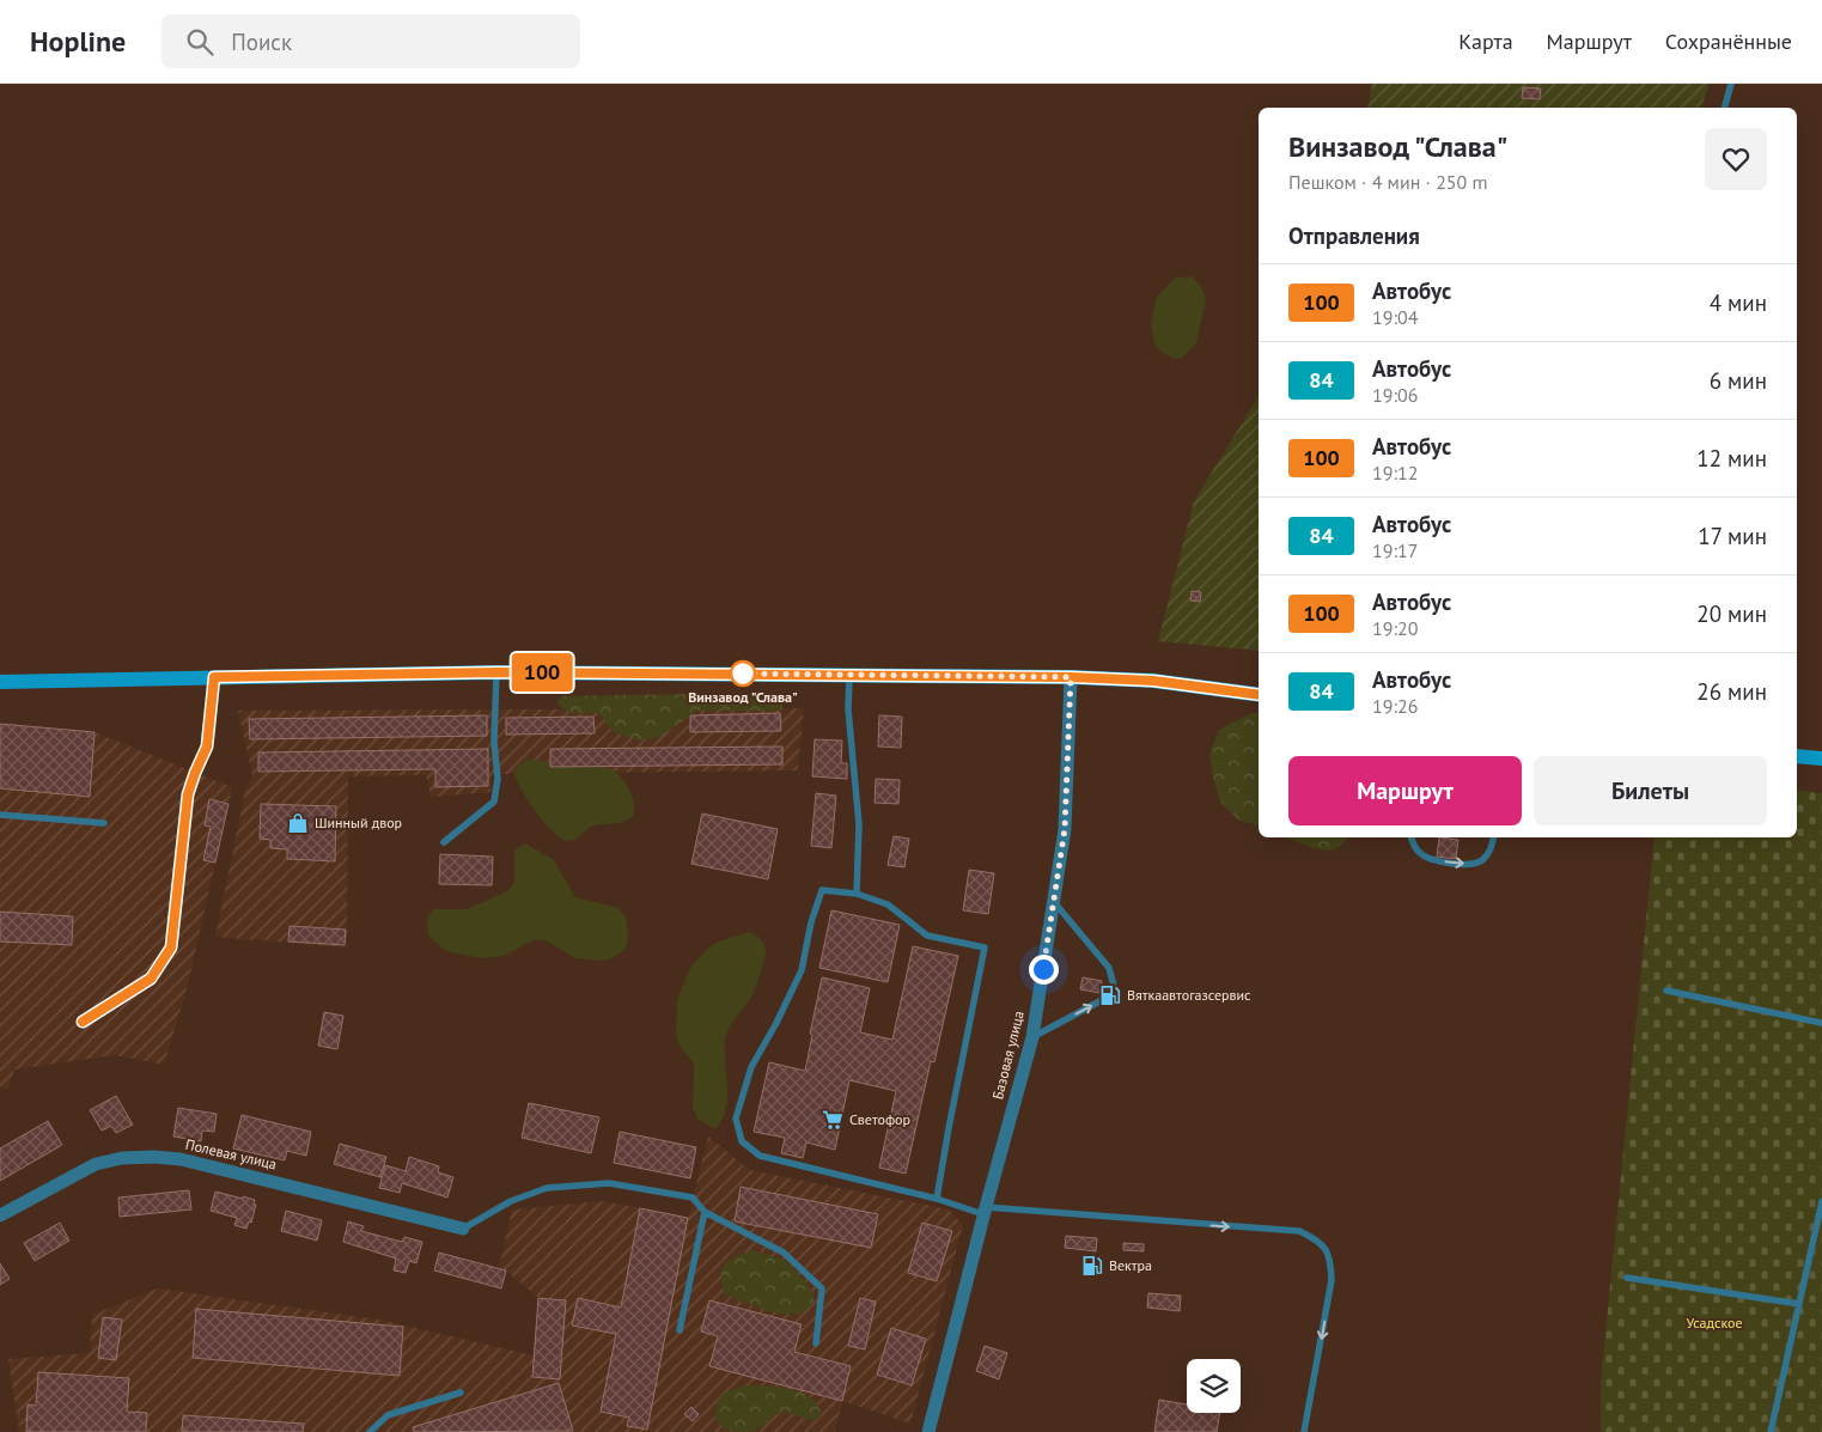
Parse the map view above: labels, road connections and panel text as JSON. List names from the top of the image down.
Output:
{
  "streets": {
    "street": ["Базовая улица", "Полевая улица"]
  },
  "parks": ["Усадское"],
  "places": {
    "other": ["Винзавод \"Слава\""],
    "shop": ["Шинный двор"],
    "fuel station": ["Вяткаавтогазсервис", "Вектра"],
    "supermarket": ["Светофор"]
  },
  "lines": ["bus line 100"],
  "page": {
    "header": "Hopline",
    "search": "Поиск",
    "nav": ["Карта", "Маршрут", "Сохранённые"],
    "on_map": "100",
    "heading": [
      ["Винзавод \"Слава\"", "Пешком · 4 мин · 250 m"],
      "Отправления"
    ],
    "list": [
      {
        "mark": "100",
        "name": "Автобус",
        "note": "19:04",
        "value": "4 мин"
      },
      {
        "mark": "84",
        "name": "Автобус",
        "note": "19:06",
        "value": "6 мин"
      },
      {
        "mark": "100",
        "name": "Автобус",
        "note": "19:12",
        "value": "12 мин"
      },
      {
        "mark": "84",
        "name": "Автобус",
        "note": "19:17",
        "value": "17 мин"
      },
      {
        "mark": "100",
        "name": "Автобус",
        "note": "19:20",
        "value": "20 мин"
      },
      {
        "mark": "84",
        "name": "Автобус",
        "note": "19:26",
        "value": "26 мин"
      }
    ],
    "buttons": ["Маршрут", "Билеты"]
  }
}
